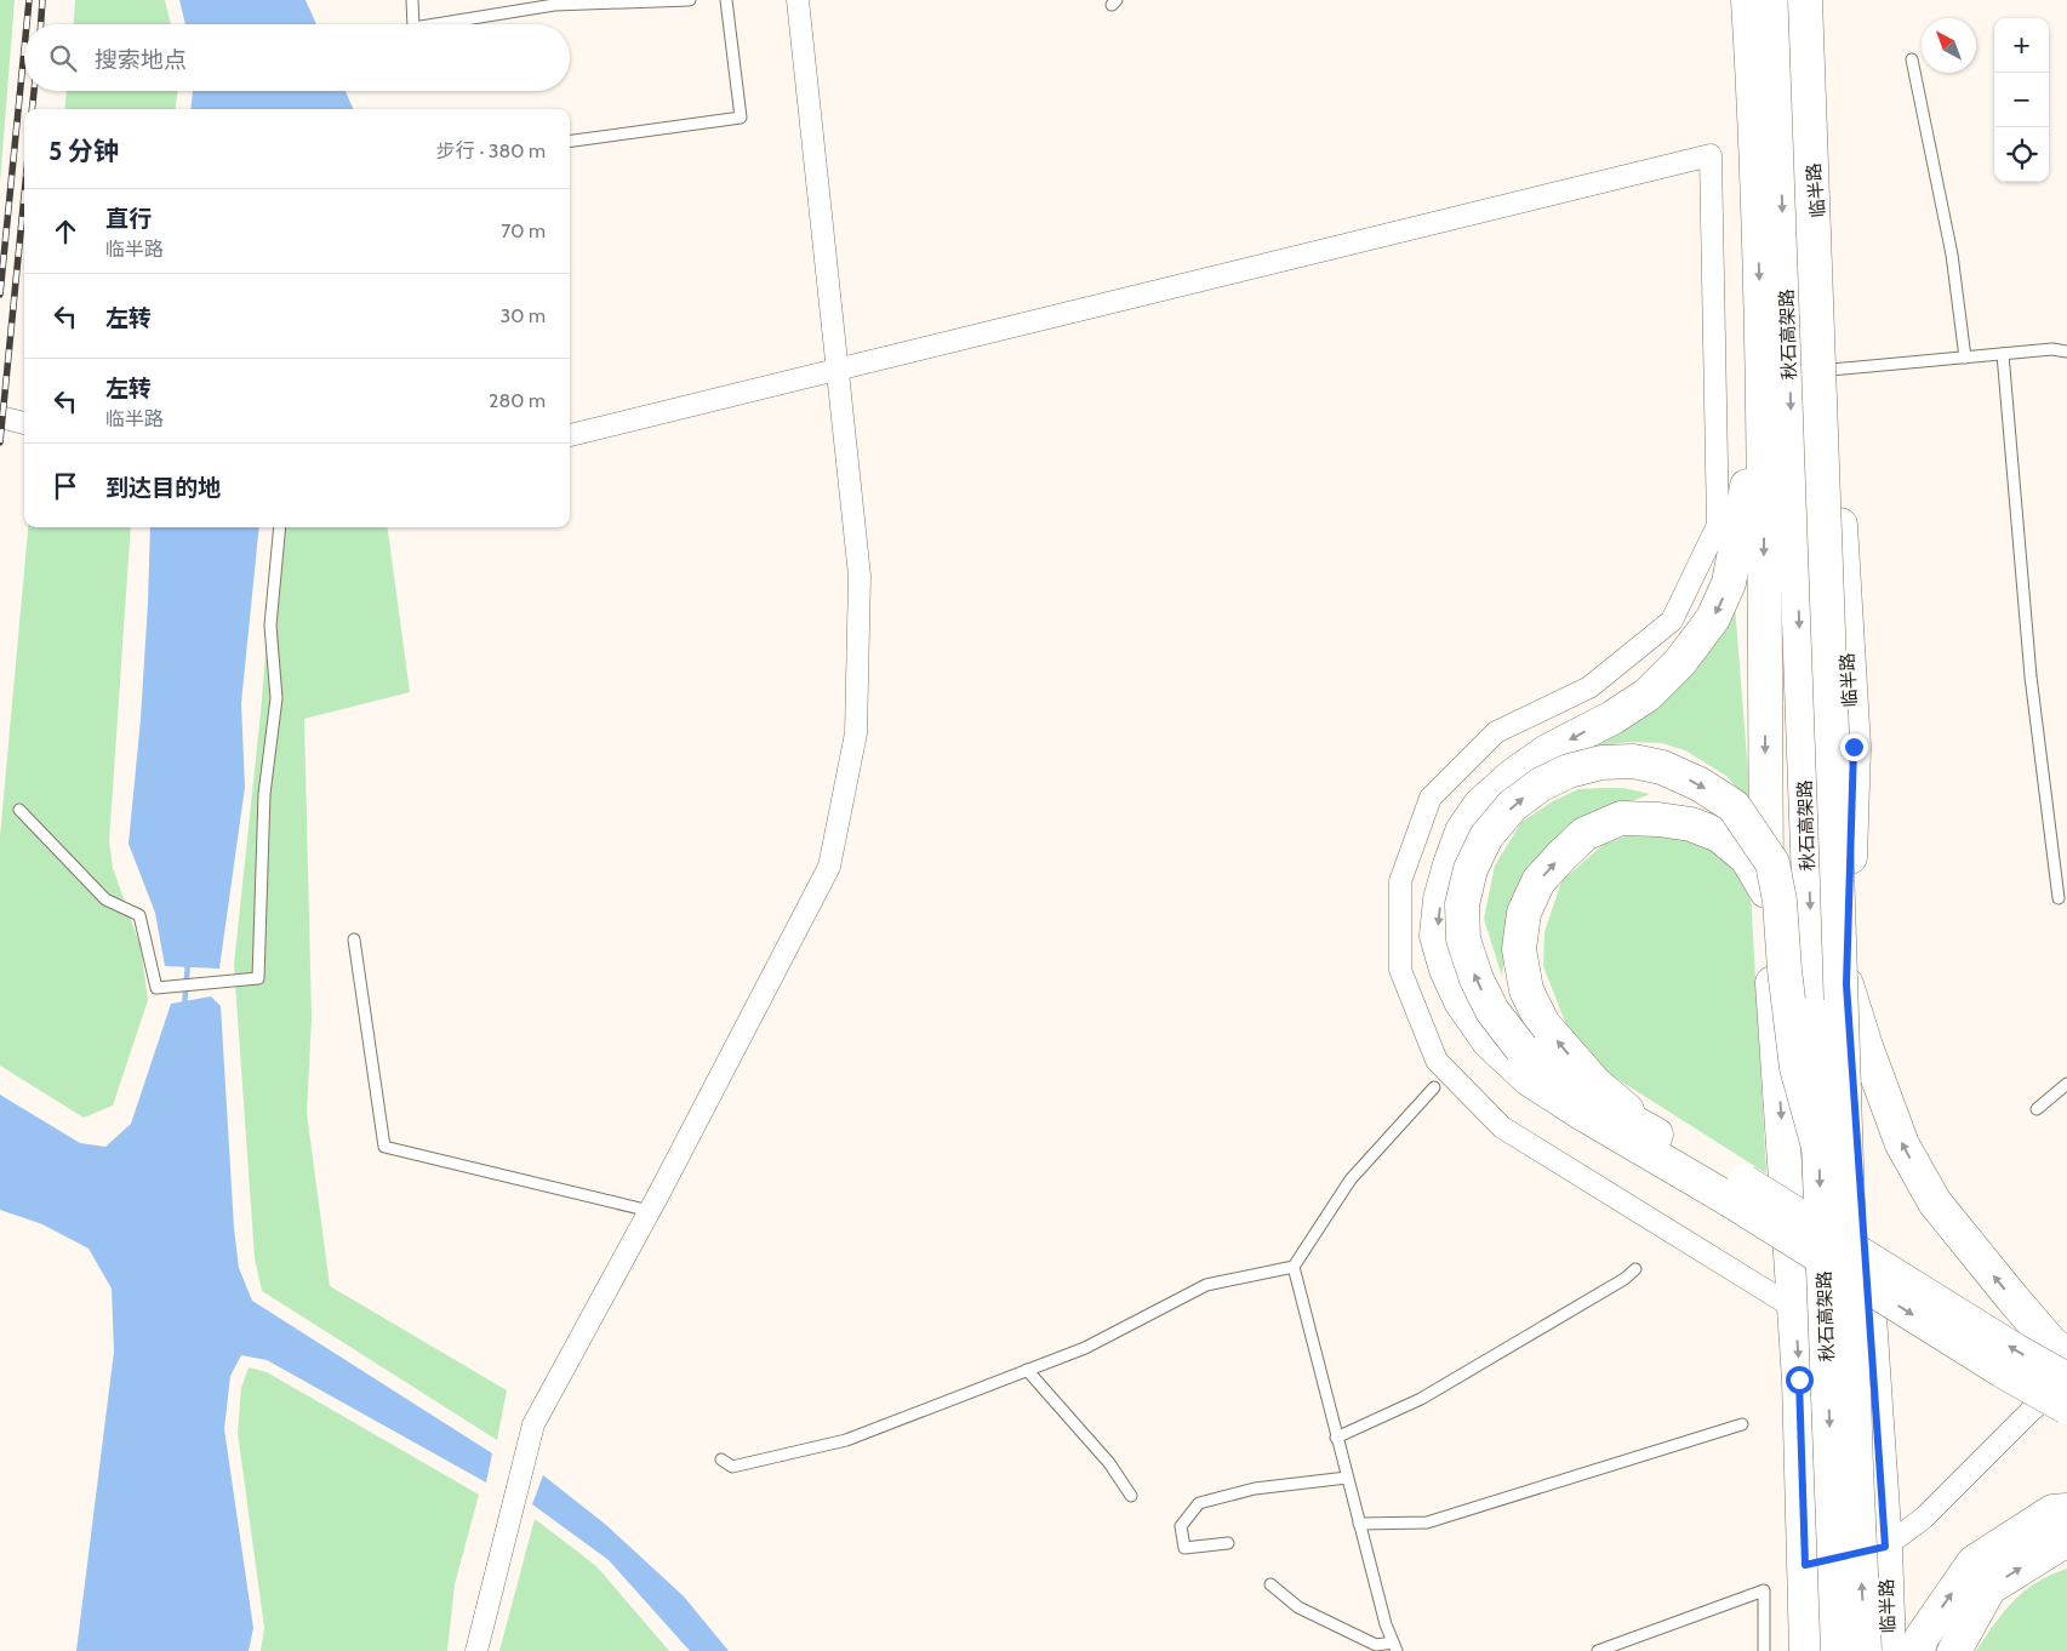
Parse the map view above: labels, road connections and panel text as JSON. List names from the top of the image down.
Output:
{
  "streets": {
    "main road": ["临半路", "秋石高架路"]
  },
  "crossings": [
    ["临半路", "秋石高架路"]
  ],
  "north": "top left",
  "page": {
    "map_buttons": ["+", "−"],
    "search": "搜索地点",
    "heading": ["5 分钟", "步行 · 380 m"],
    "list": [
      ["直行", "临半路", "70 m"],
      ["左转", "30 m"],
      ["左转", "临半路", "280 m"],
      "到达目的地"
    ]
  }
}
